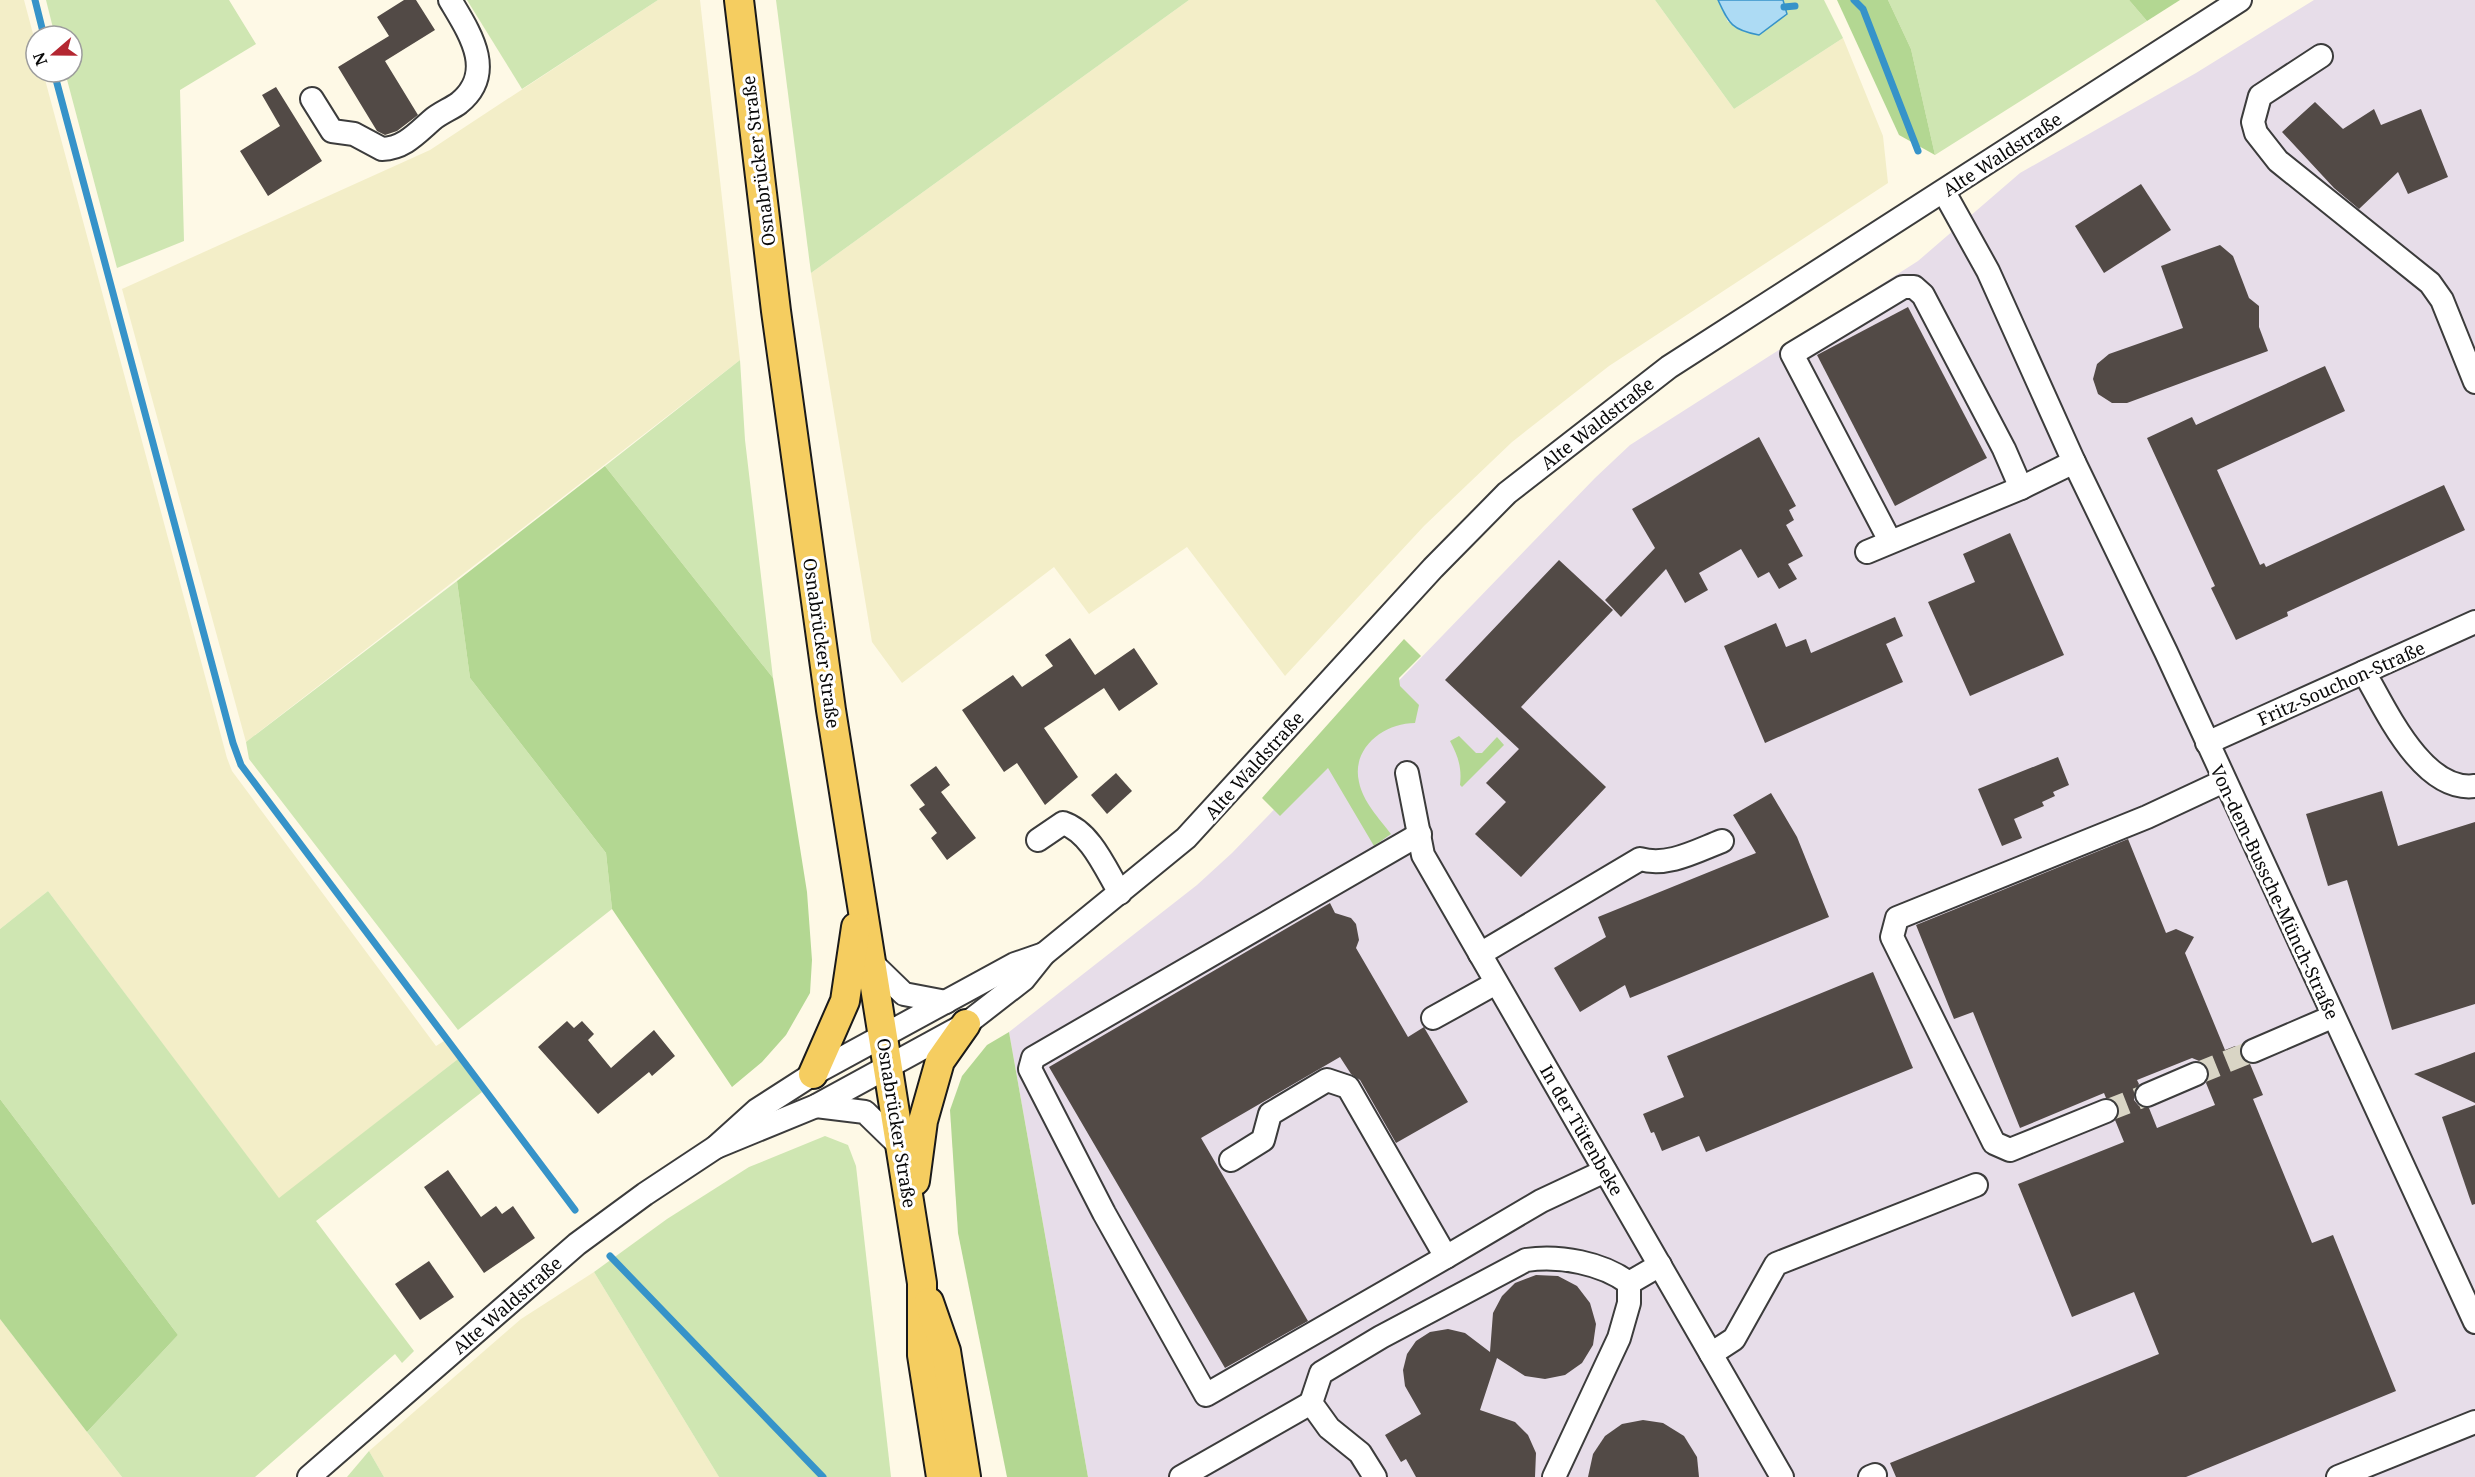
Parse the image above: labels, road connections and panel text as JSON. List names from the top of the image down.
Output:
{
  "streets": {
    "main road": ["Osnabrücker Straße"],
    "street": [
      "Alte Waldstraße",
      "Fritz-Souchon-Straße",
      "Von-dem-Bussche-Münch-Straße",
      "In der Tütenbeke"
    ]
  },
  "crossings": [
    ["Alte Waldstraße", "Osnabrücker Straße"],
    ["Alte Waldstraße", "Von-dem-Bussche-Münch-Straße"],
    ["Fritz-Souchon-Straße", "Von-dem-Bussche-Münch-Straße"]
  ],
  "north": "left"
}
